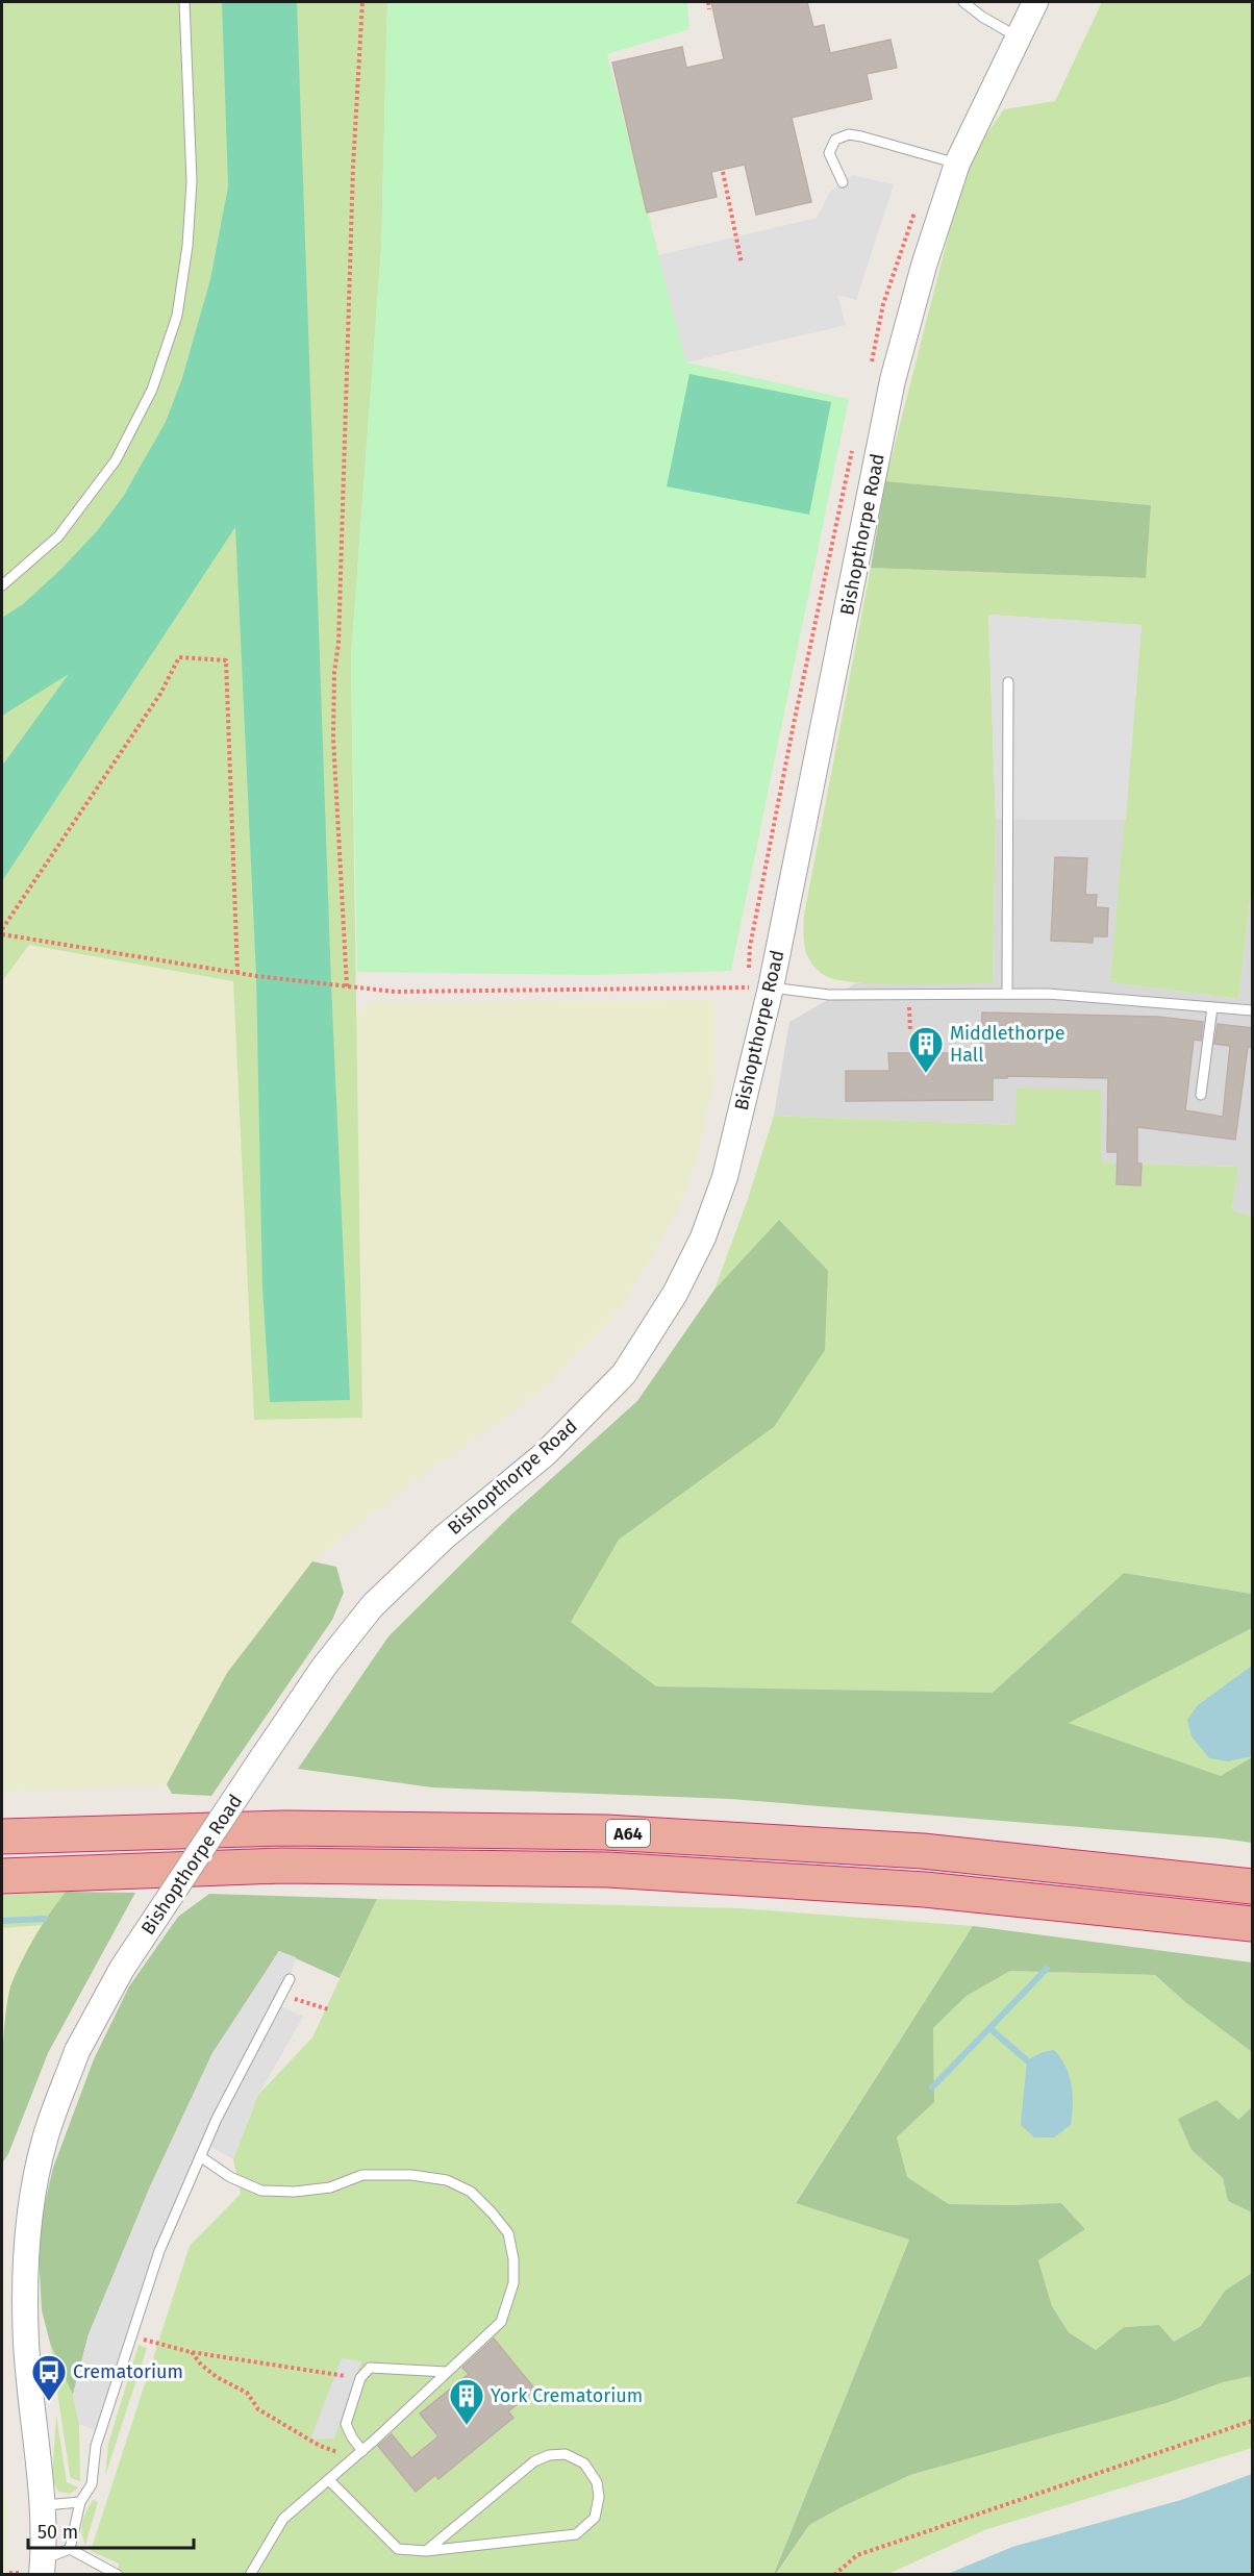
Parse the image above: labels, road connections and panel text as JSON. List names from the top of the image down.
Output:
{
  "streets": {
    "highway": ["A64"],
    "street": ["Bishopthorpe Road"]
  },
  "places": {
    "building": ["Middlethorpe Hall", "York Crematorium"],
    "bus stop": ["Crematorium"]
  },
  "scale_bar": "50 m"
}
